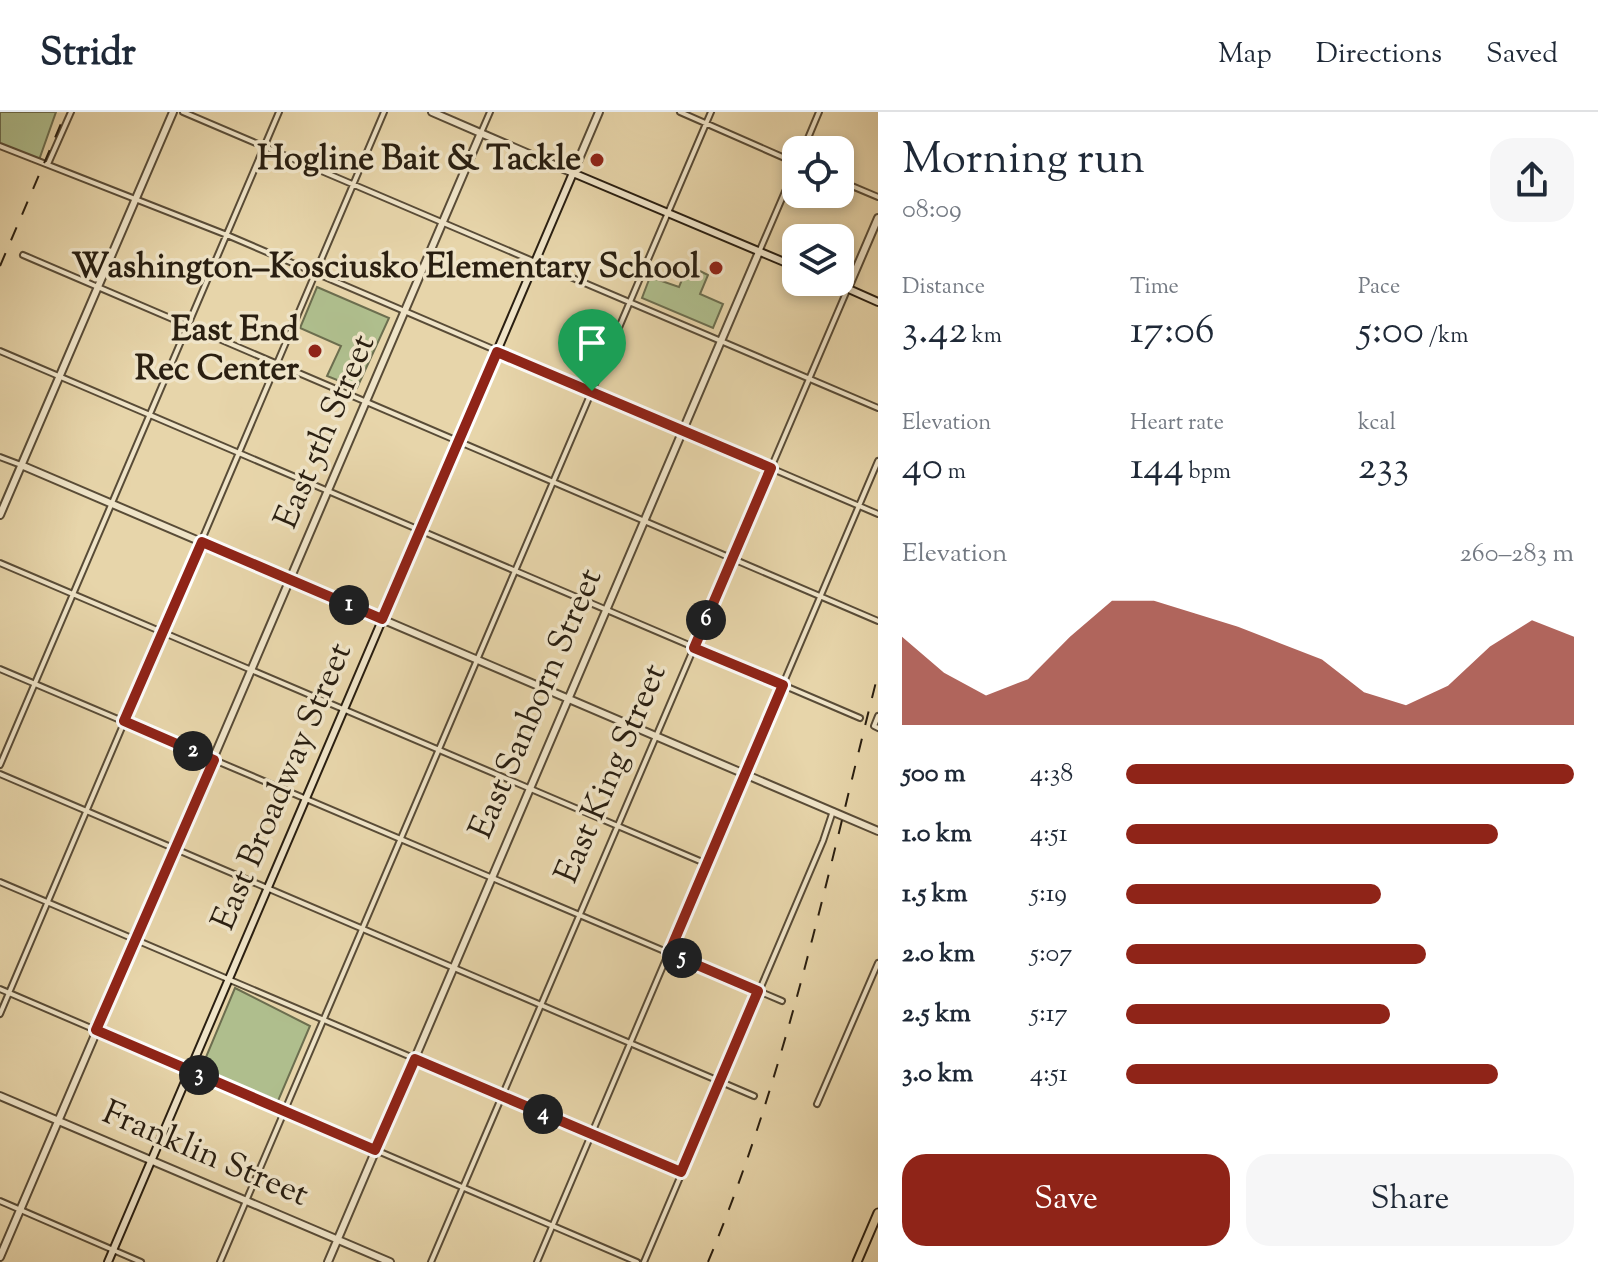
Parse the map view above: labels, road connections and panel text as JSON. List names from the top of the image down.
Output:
{
  "streets": {
    "street": [
      "East 5th Street",
      "East Sanborn Street",
      "East King Street",
      "East Broadway Street",
      "Franklin Street"
    ]
  },
  "crossings": [
    ["East 5th Street", "Franklin Street"],
    ["East Sanborn Street", "Franklin Street"],
    ["East Broadway Street", "Franklin Street"]
  ],
  "places": ["Hogline Bait & Tackle", "Washington–Kosciusko Elementary School", "East End Rec Center"],
  "page": {
    "header": "Stridr",
    "nav": ["Map", "Directions", "Saved"],
    "heading": ["Morning run", "08:09"],
    "stats": [
      ["Distance", "3.42 km"],
      ["Time", "17:06"],
      ["Pace", "5:00 /km"],
      ["Elevation", "40 m"],
      ["Heart rate", "144 bpm"],
      ["kcal", "233"]
    ],
    "chart": ["Elevation", "260–283 m"],
    "pins": [
      "1",
      "6",
      "2",
      "5",
      "3",
      "4"
    ],
    "list": [
      {
        "name": "500 m",
        "note": "4:38"
      },
      {
        "name": "1.0 km",
        "note": "4:51"
      },
      {
        "name": "1.5 km",
        "note": "5:19"
      },
      {
        "name": "2.0 km",
        "note": "5:07"
      },
      {
        "name": "2.5 km",
        "note": "5:17"
      },
      {
        "name": "3.0 km",
        "note": "4:51"
      }
    ],
    "buttons": ["Save", "Share"]
  }
}
